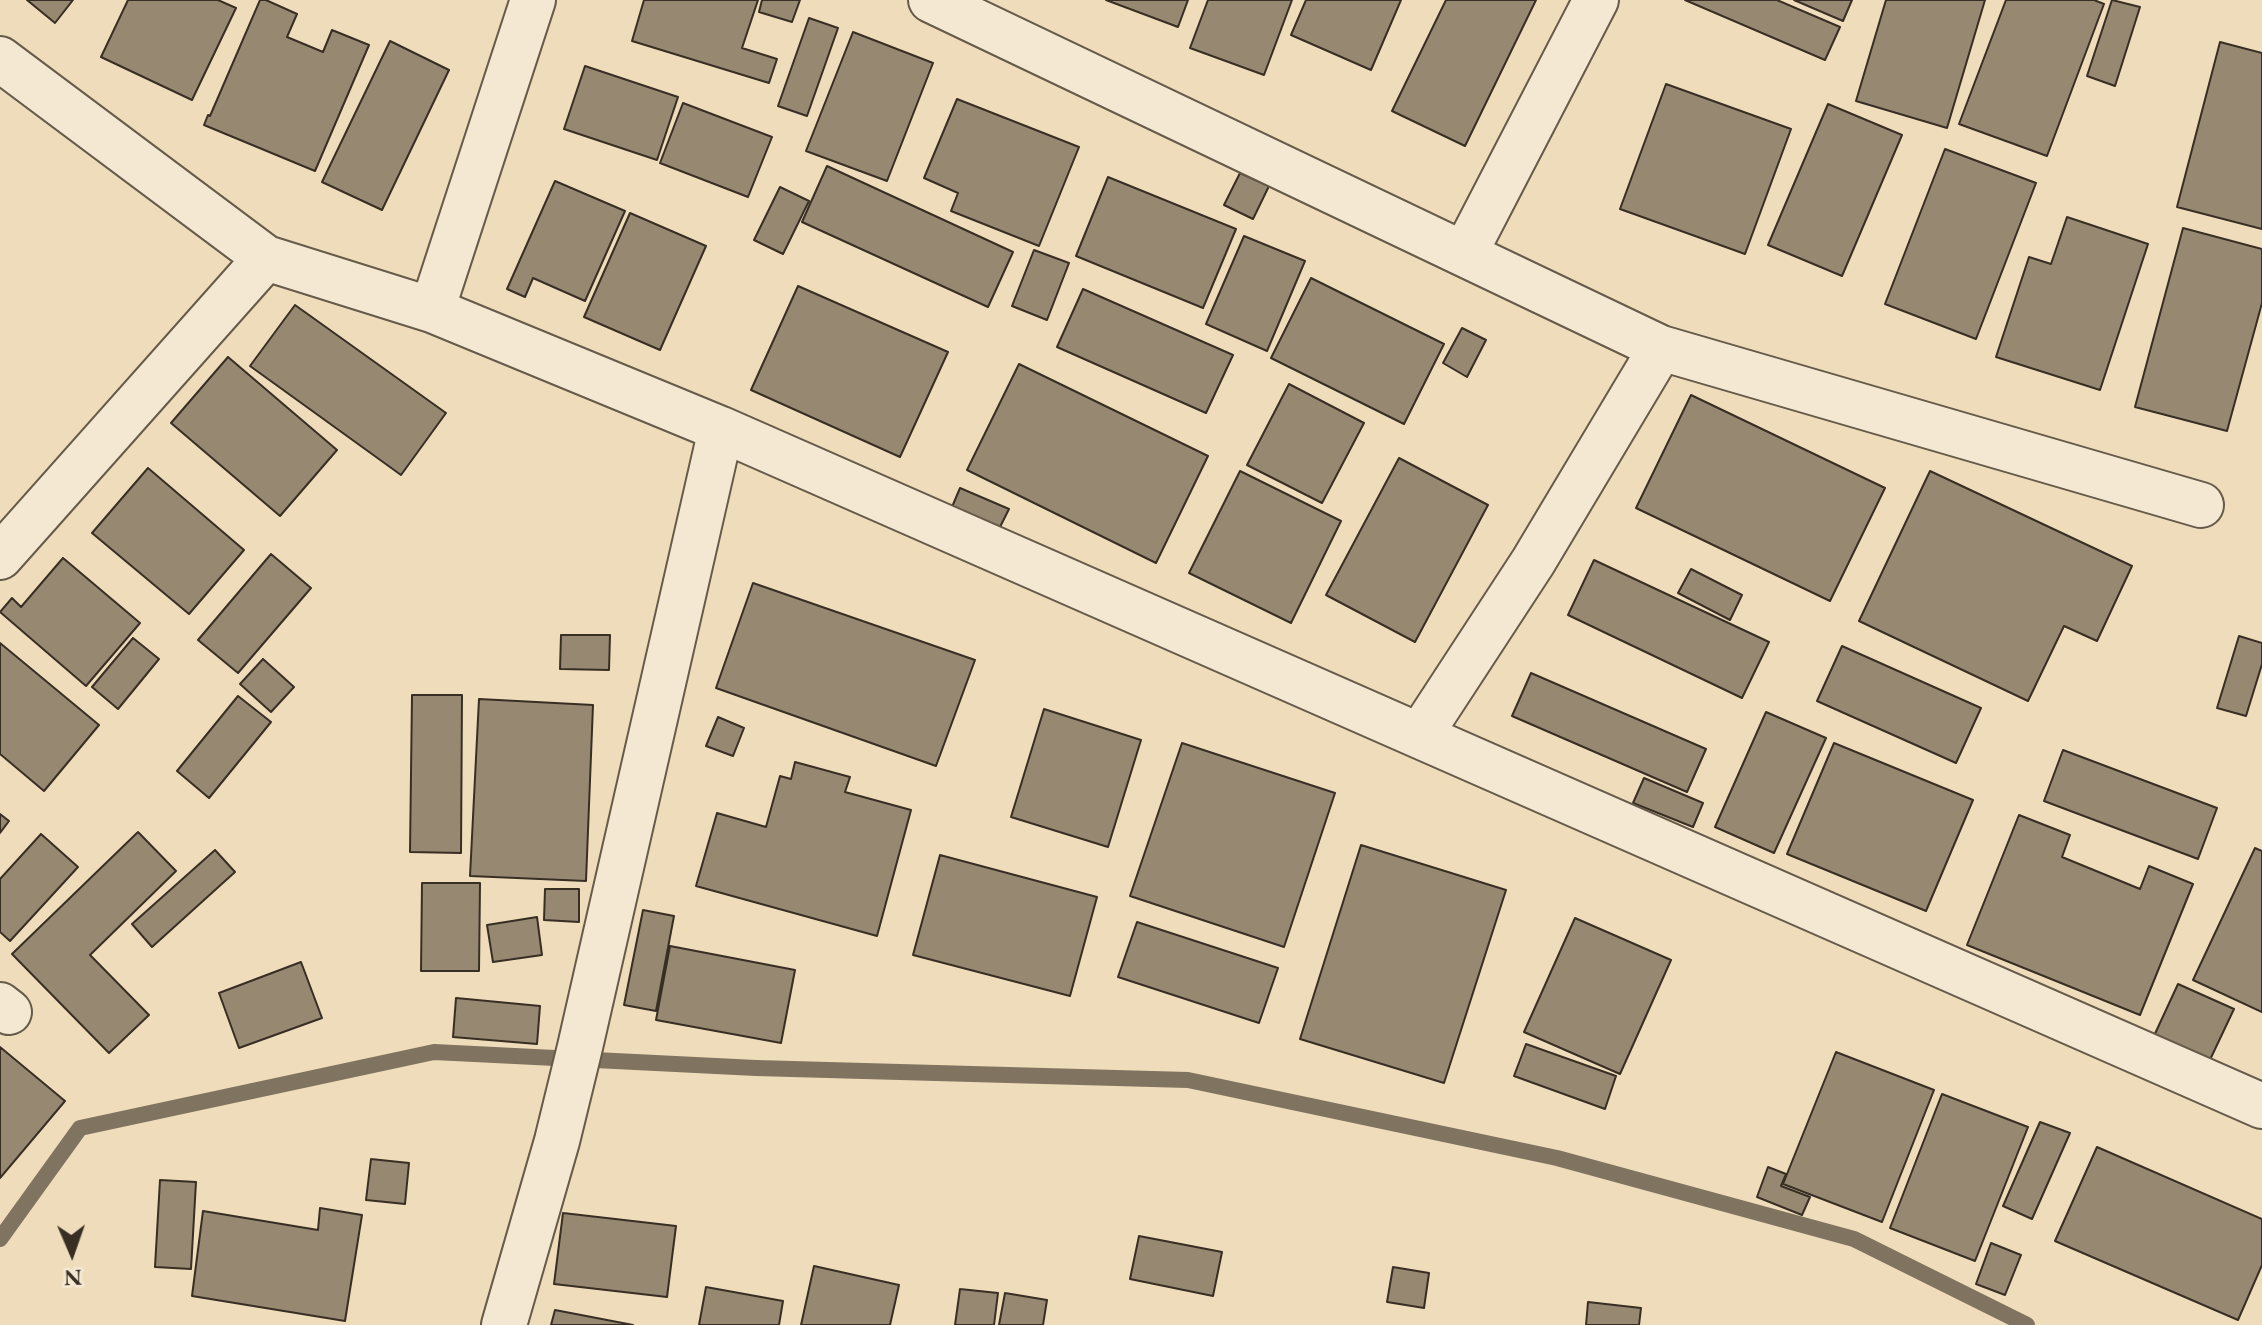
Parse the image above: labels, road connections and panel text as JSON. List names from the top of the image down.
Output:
{
  "north": "bottom"
}
